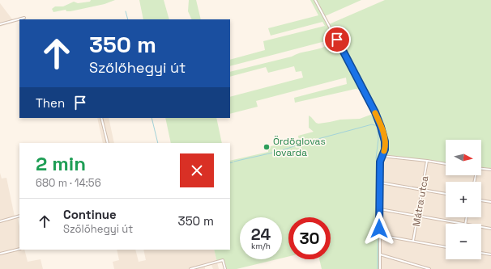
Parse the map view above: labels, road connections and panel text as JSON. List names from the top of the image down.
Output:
{
  "streets": {
    "street": ["Mátra utca"]
  },
  "places": ["Ördöglovas lovarda"],
  "north": "right",
  "page": {
    "turn": ["350 m", "Szőlőhegyi út"],
    "then": "Then",
    "map_buttons": ["+", "−"],
    "heading": ["2 min", "680 m · 14:56"],
    "list": [
      {
        "name": "Continue",
        "note": "Szőlőhegyi út",
        "value": "350 m"
      }
    ],
    "speed": "24 km/h",
    "limit": "30"
  }
}
